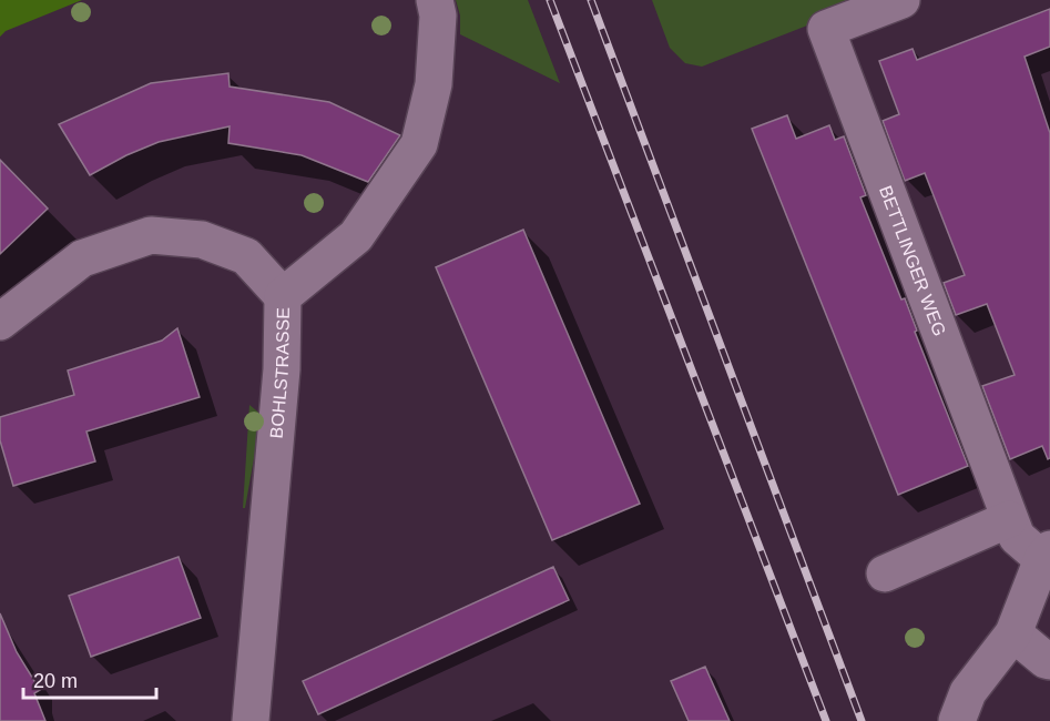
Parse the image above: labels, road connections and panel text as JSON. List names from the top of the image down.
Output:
{
  "streets": {
    "street": ["BETTLINGER WEG", "BOHLSTRASSE"]
  },
  "scale_bar": "20 m"
}
